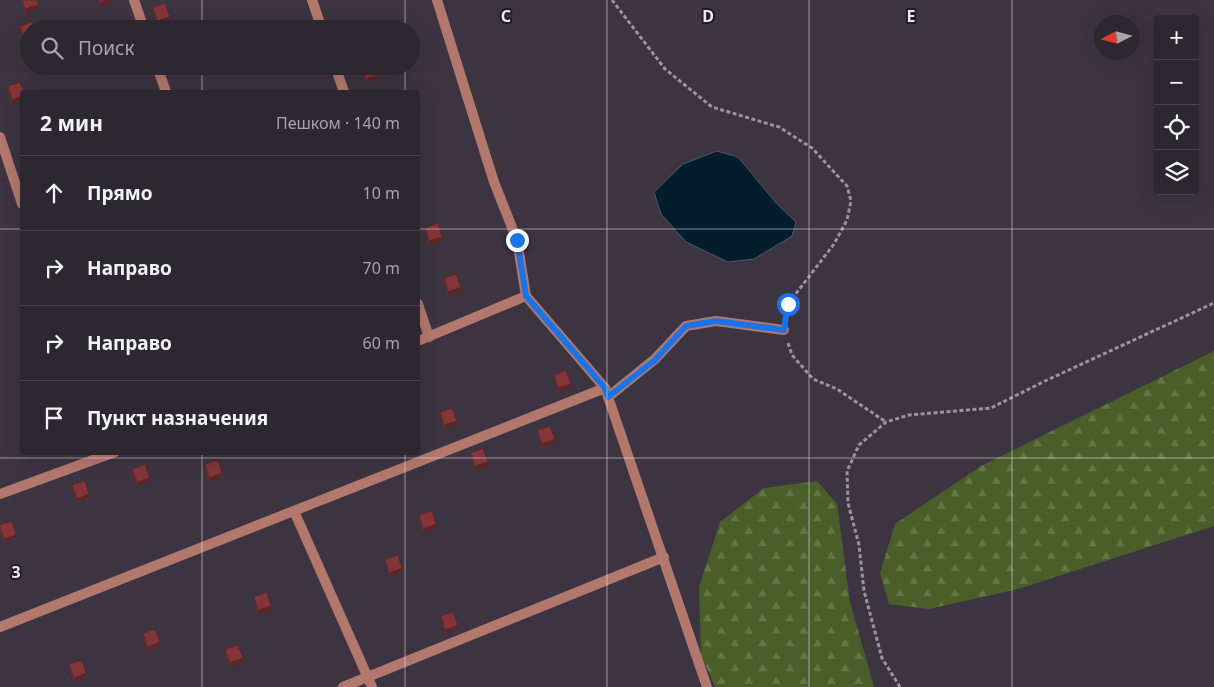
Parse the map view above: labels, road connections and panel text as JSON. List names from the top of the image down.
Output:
{
  "north": "left",
  "page": {
    "map_buttons": ["+", "−"],
    "search": "Поиск",
    "heading": ["2 мин", "Пешком · 140 m"],
    "list": [
      ["Прямо", "10 m"],
      ["Направо", "70 m"],
      ["Направо", "60 m"],
      "Пункт назначения"
    ]
  },
  "grid": {
    "columns": ["C", "D", "E"],
    "rows": ["3"]
  }
}
